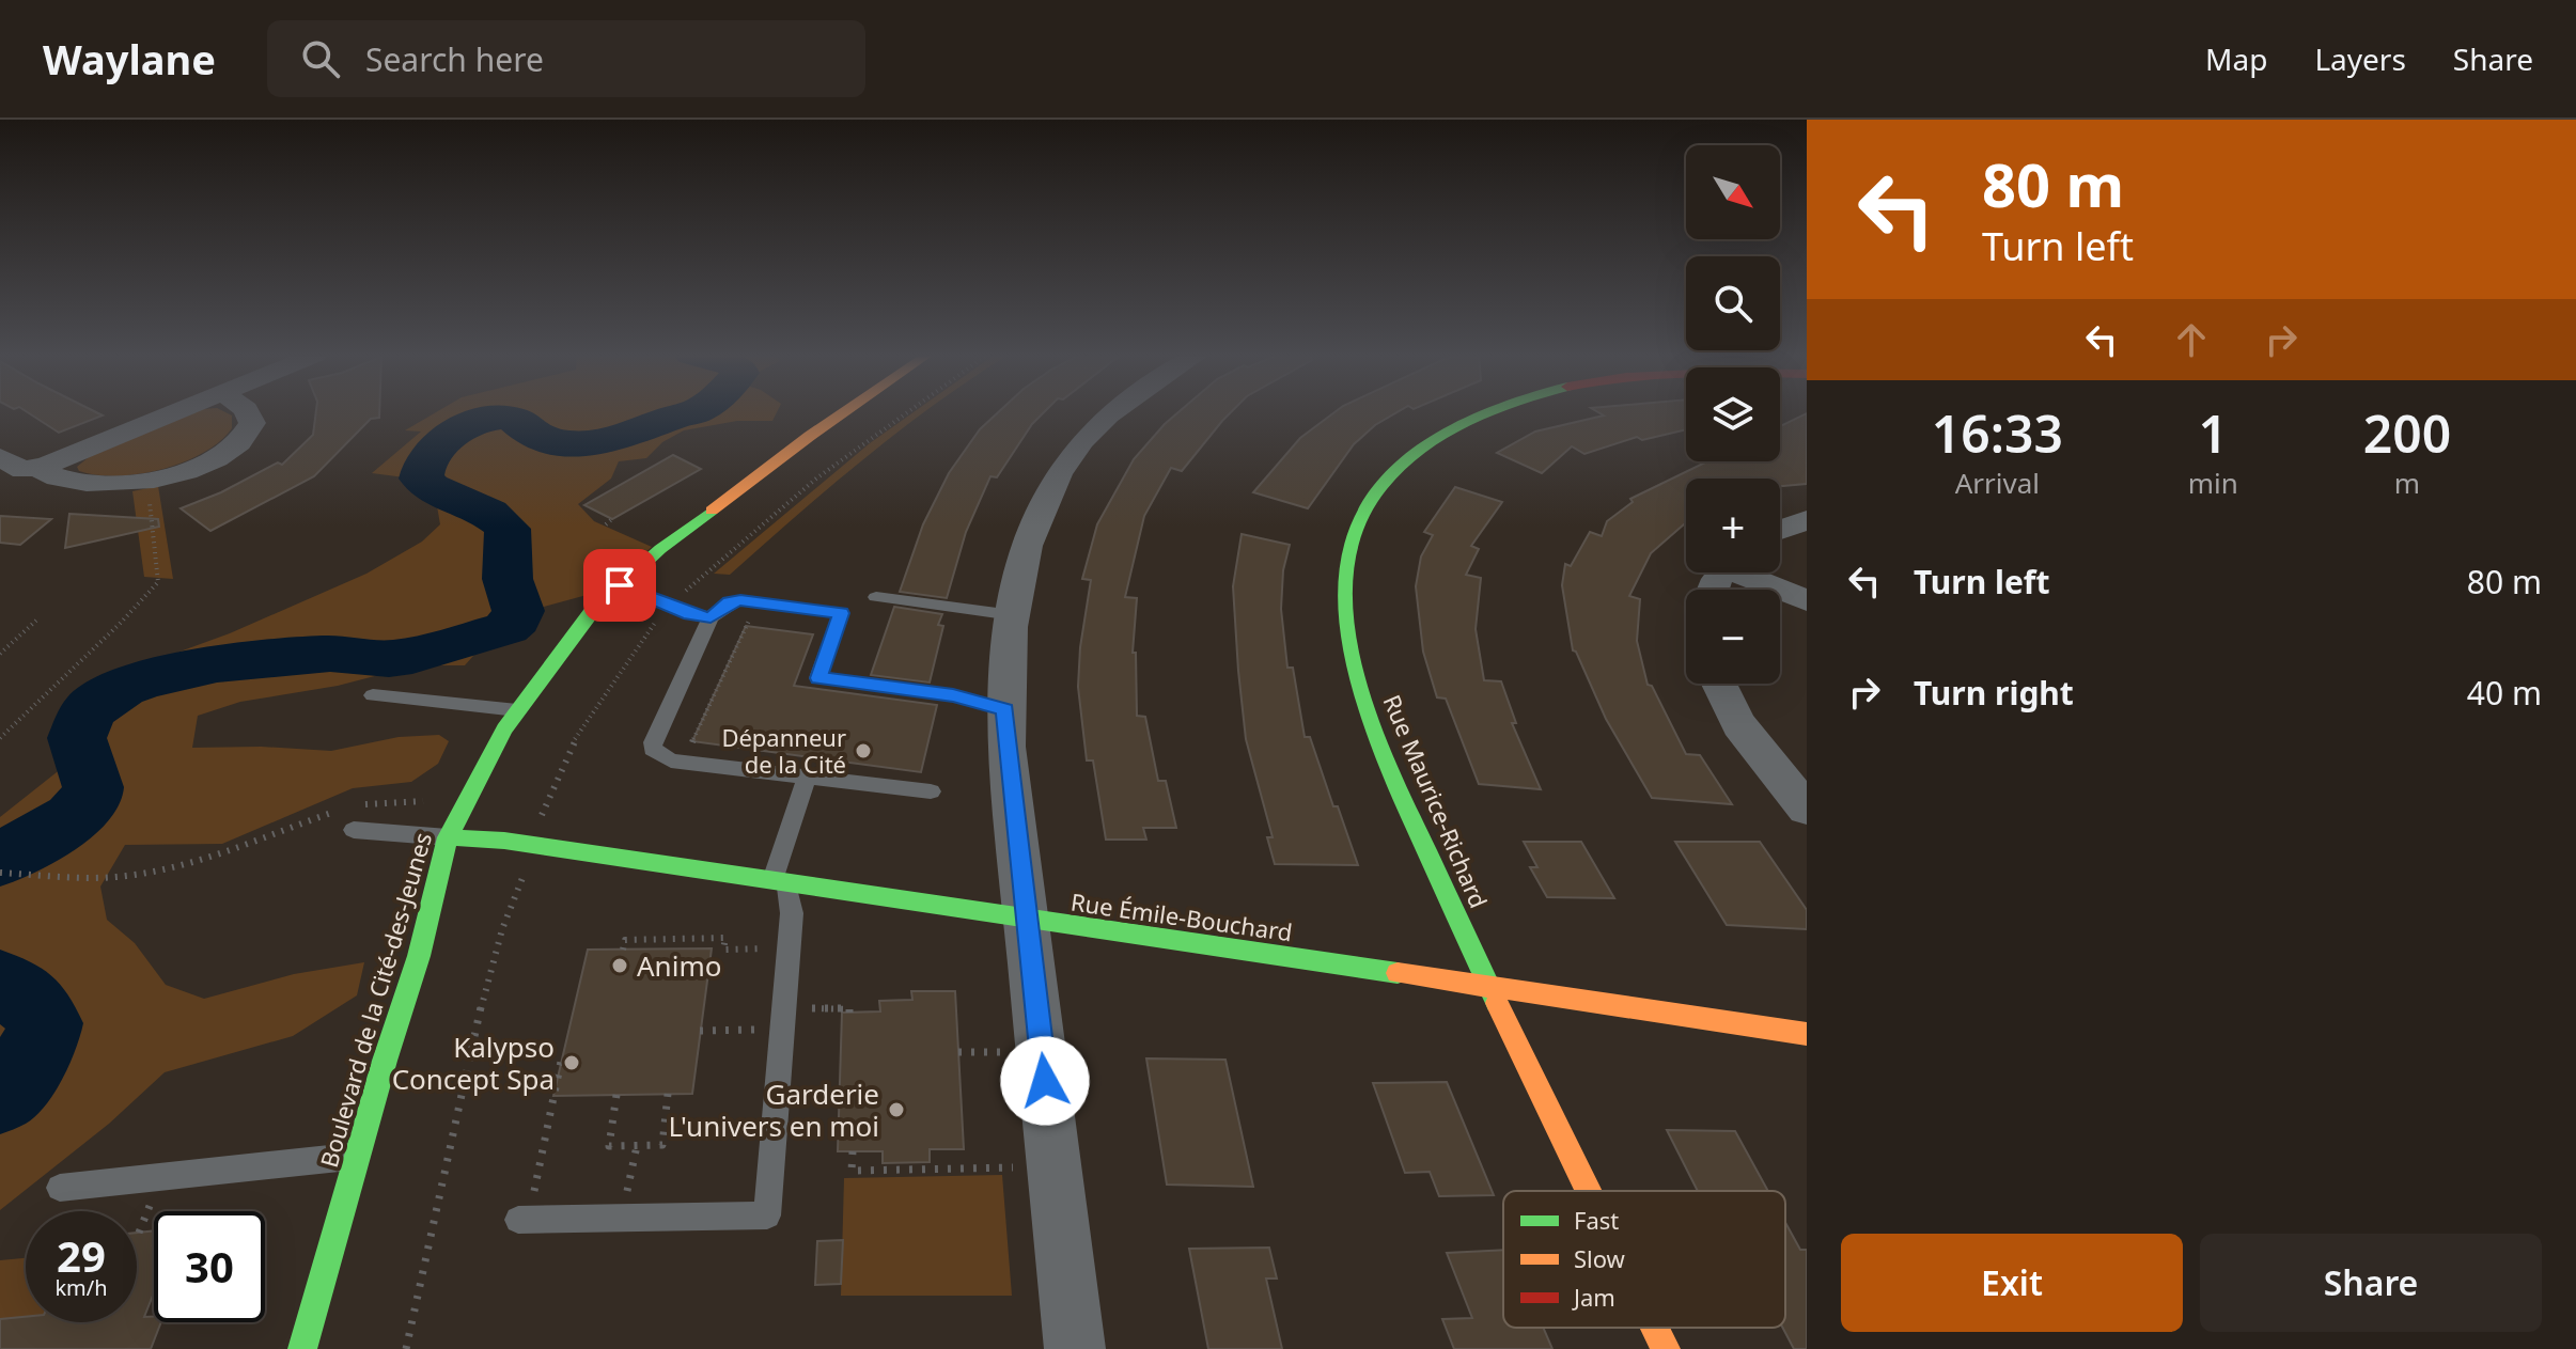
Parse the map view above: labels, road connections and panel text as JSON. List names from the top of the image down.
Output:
{
  "streets": {
    "street": ["Rue Maurice-Richard", "Rue Émile-Bouchard", "Boulevard de la Cité-des-Jeunes"]
  },
  "crossings": [
    ["Rue Maurice-Richard", "Rue Émile-Bouchard"],
    ["Rue Émile-Bouchard", "Boulevard de la Cité-des-Jeunes"]
  ],
  "places": [
    "Dépanneur de la Cité",
    "Animo",
    "Kalypso Concept Spa",
    "Garderie L'univers en moi"
  ],
  "legend": ["Fast", "Slow", "Jam"],
  "north": "bottom right",
  "page": {
    "header": "Waylane",
    "search": "Search here",
    "nav": ["Map", "Layers", "Share"],
    "turn": ["80 m", "Turn left"],
    "map_buttons": ["+", "−"],
    "eta": [
      "16:33",
      "Arrival",
      "1",
      "min",
      "200",
      "m"
    ],
    "list": [
      {
        "name": "Turn left",
        "value": "80 m"
      },
      {
        "name": "Turn right",
        "value": "40 m"
      }
    ],
    "speed": "29 km/h",
    "limit": "30",
    "buttons": ["Exit", "Share"]
  }
}
